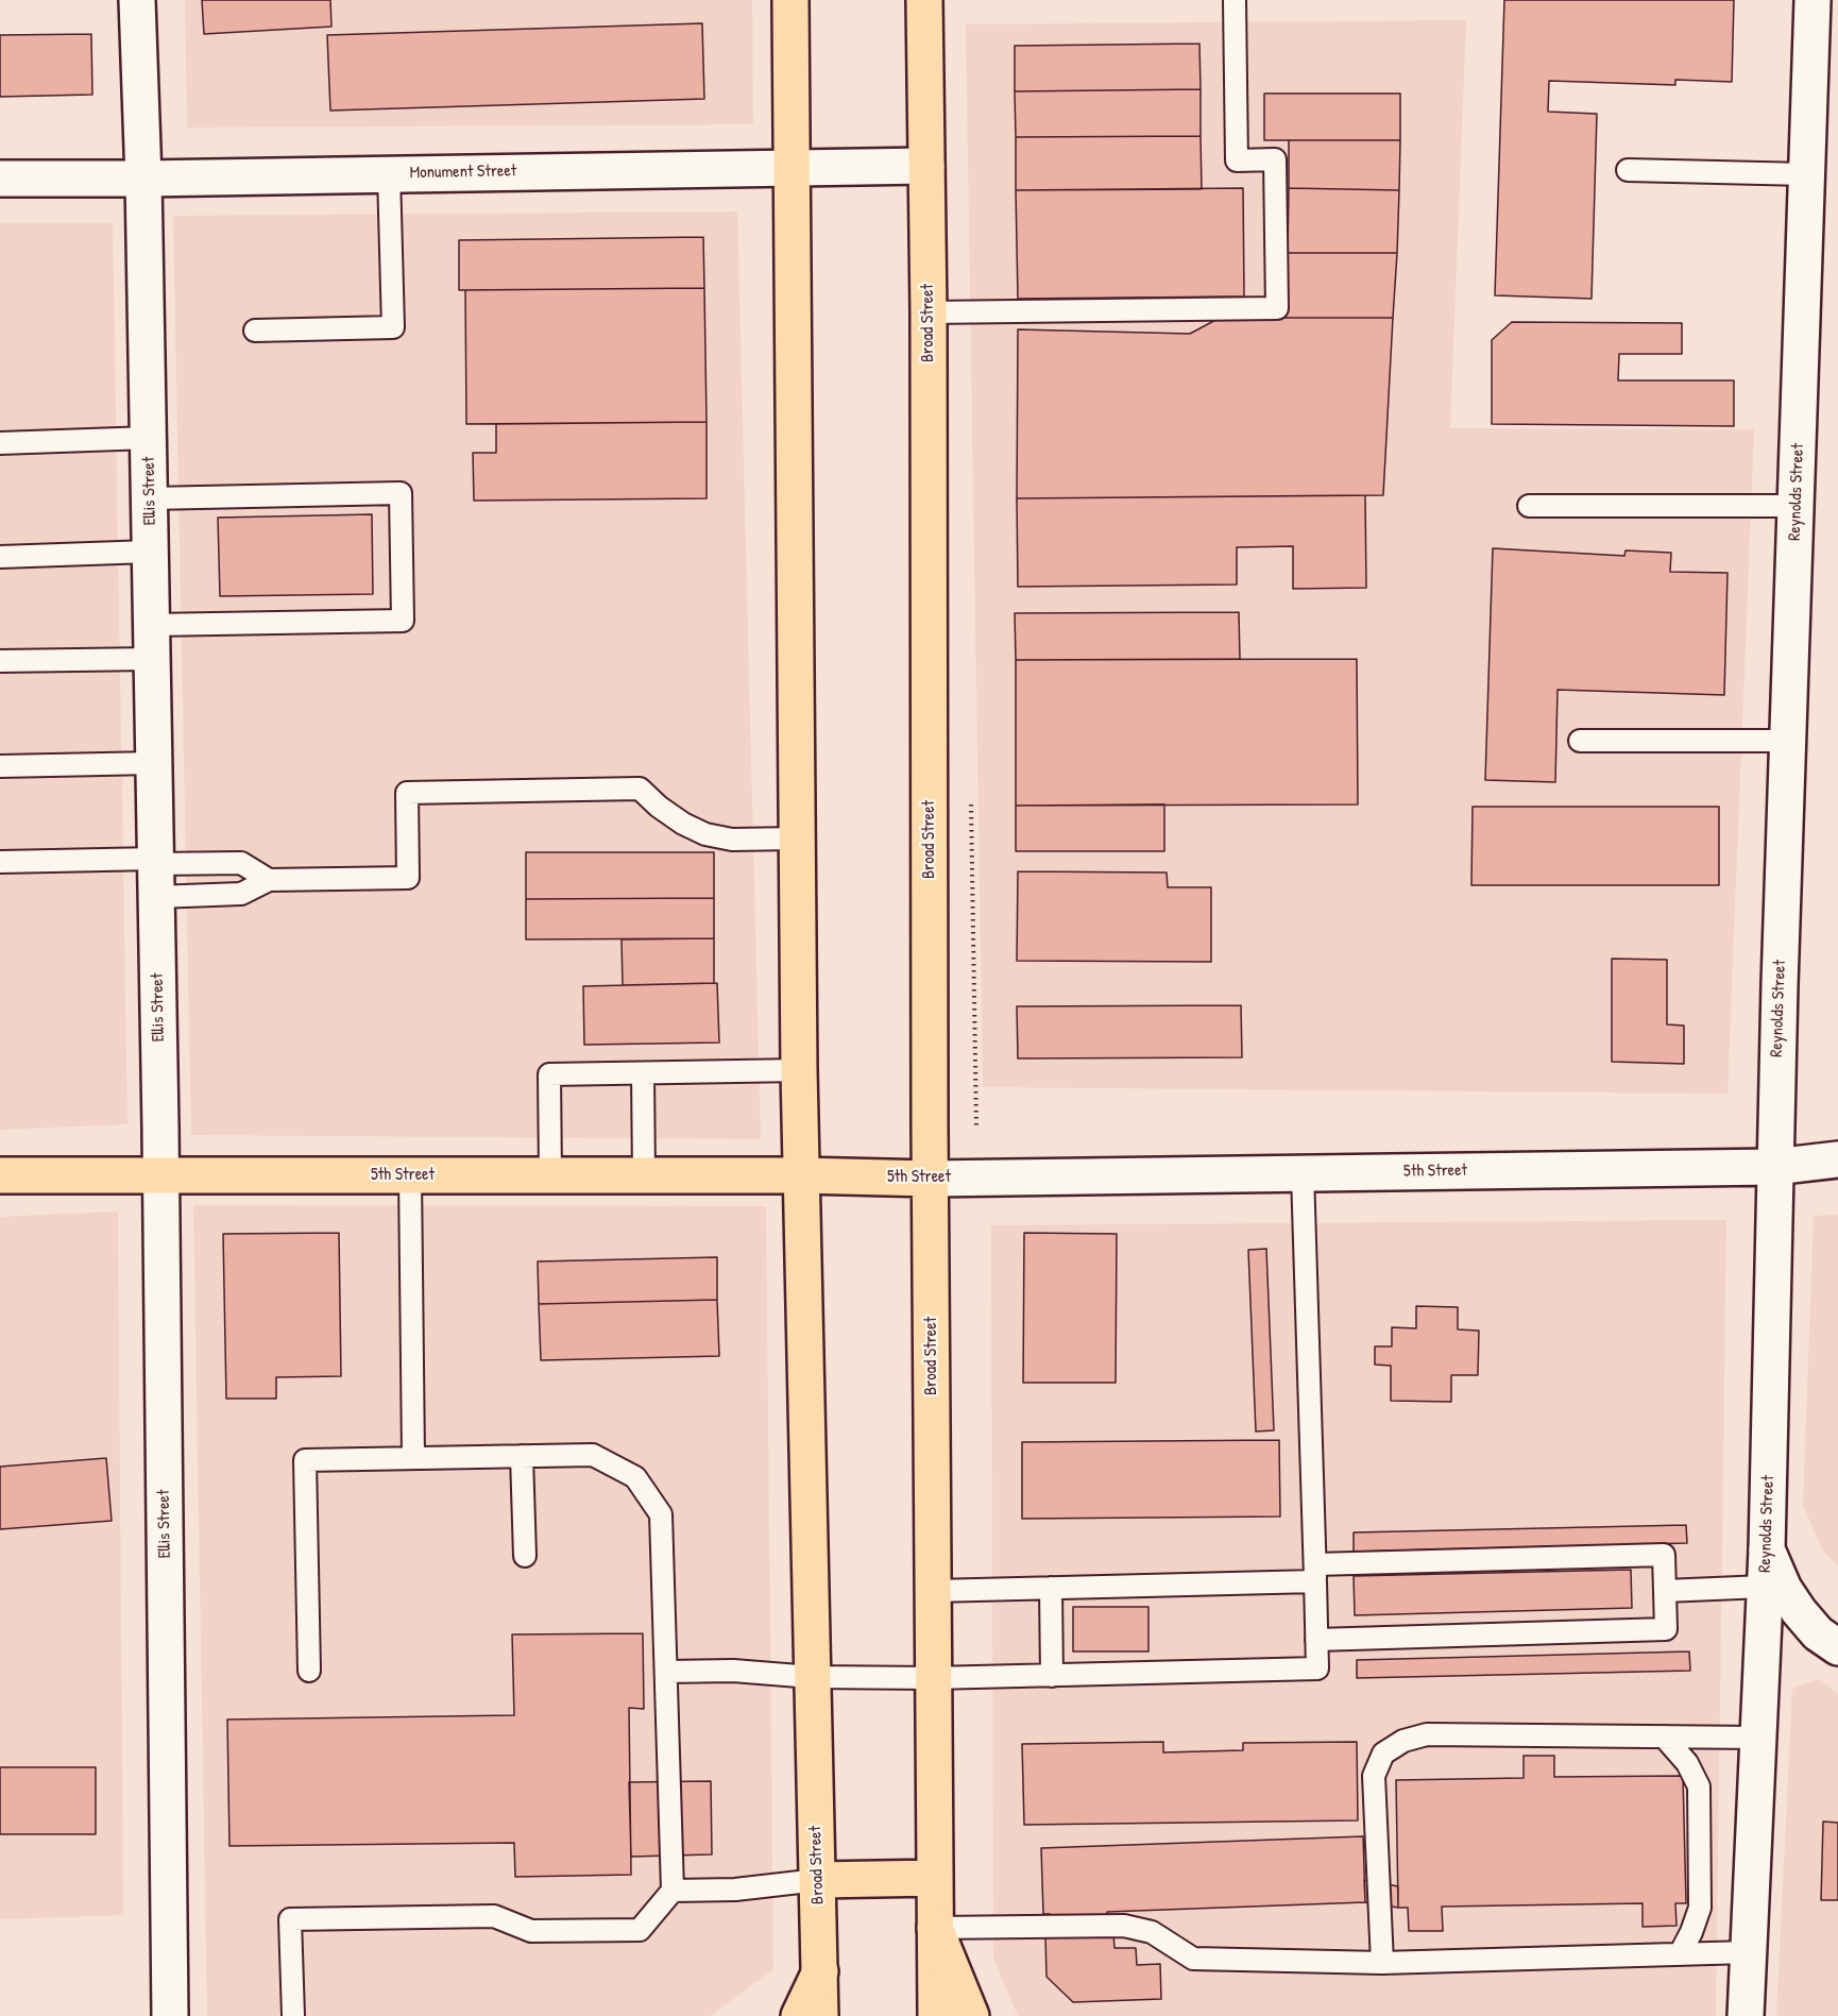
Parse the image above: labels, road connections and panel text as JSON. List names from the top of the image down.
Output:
{
  "streets": {
    "main road": ["Broad Street", "5th Street"],
    "street": ["Monument Street", "Ellis Street", "Reynolds Street"]
  },
  "crossings": [
    ["Monument Street", "Broad Street"],
    ["Monument Street", "Ellis Street"],
    ["Broad Street", "5th Street"],
    ["Ellis Street", "5th Street"],
    ["Reynolds Street", "5th Street"]
  ]
}
